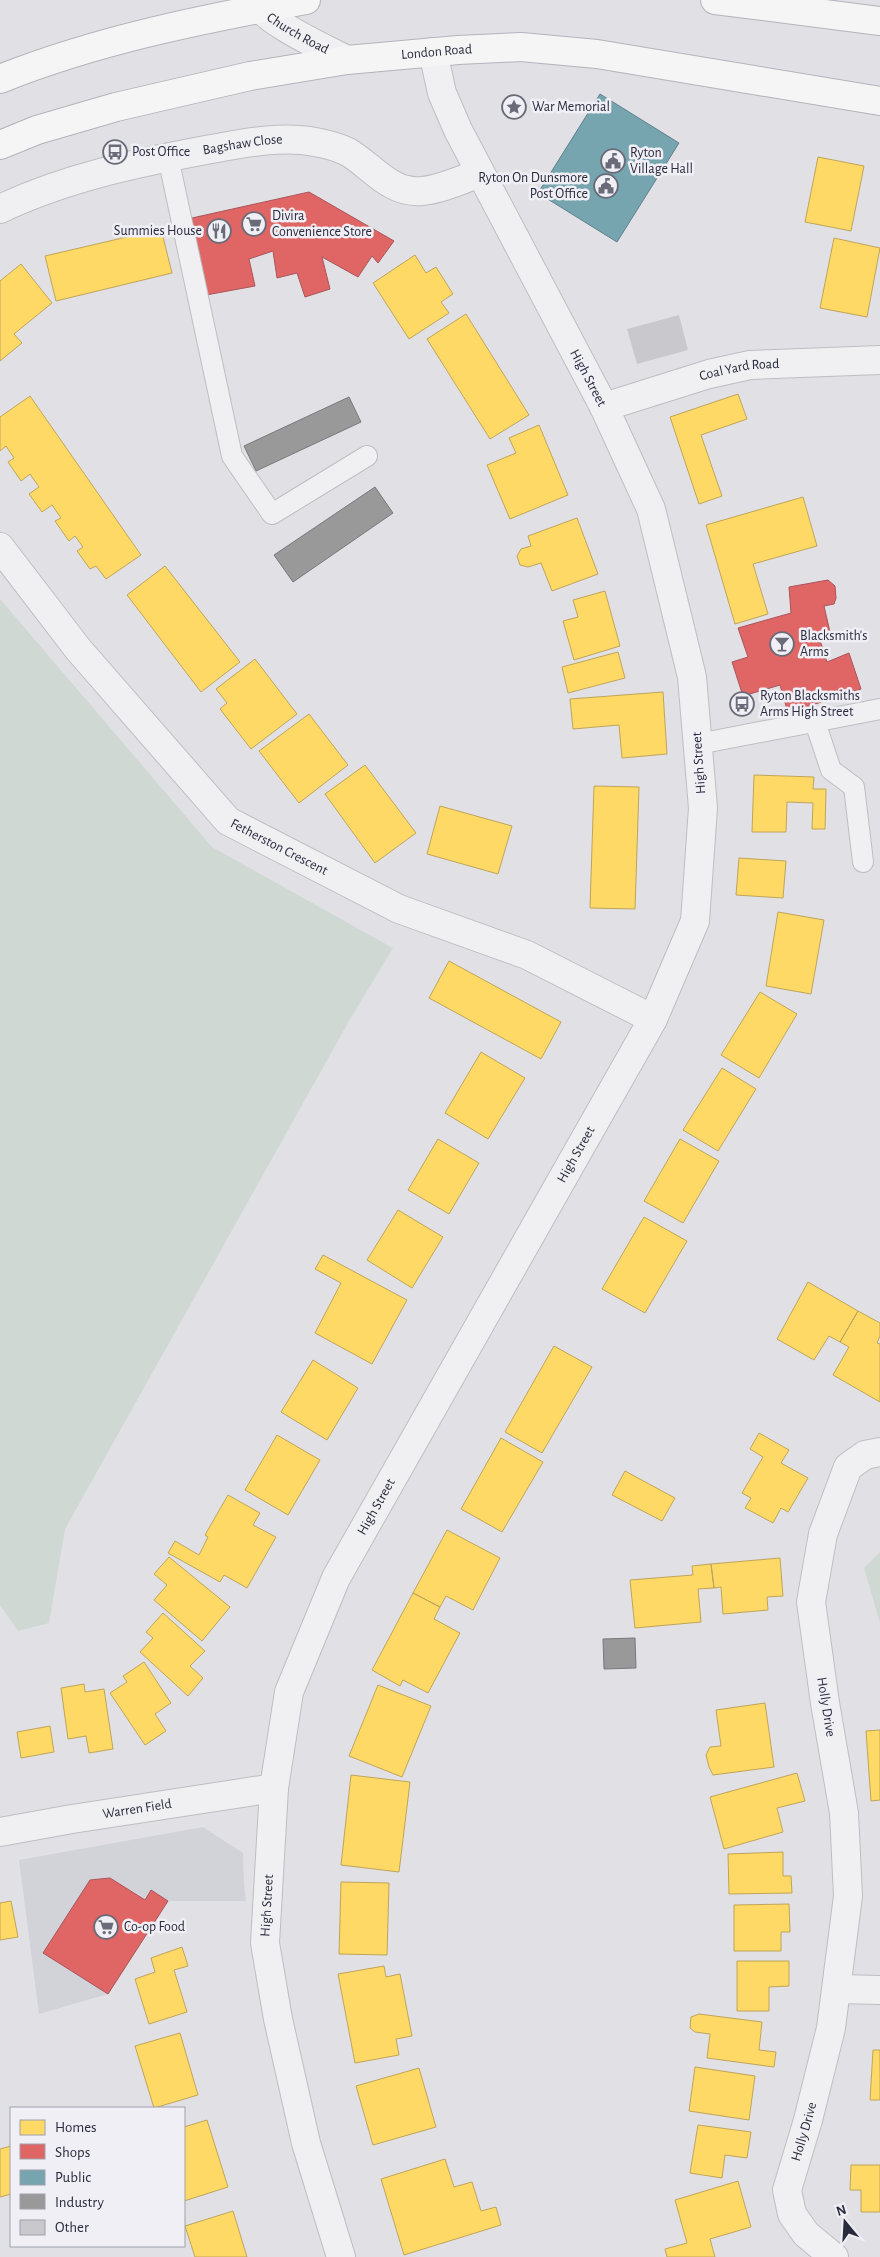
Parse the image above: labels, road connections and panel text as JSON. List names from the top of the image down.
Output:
{
  "streets": {
    "highway": ["London Road"],
    "street": [
      "Church Road",
      "Bagshaw Close",
      "Coal Yard Road",
      "High Street",
      "Fetherston Crescent",
      "Holly Drive",
      "Warren Field"
    ]
  },
  "crossings": [
    ["Church Road", "London Road"],
    ["London Road", "High Street"],
    ["Bagshaw Close", "High Street"],
    ["Coal Yard Road", "High Street"],
    ["High Street", "Fetherston Crescent"],
    ["High Street", "Warren Field"]
  ],
  "places": {
    "place": ["War Memorial"],
    "bus stop": ["Post Office", "Ryton Blacksmiths Arms High Street"],
    "public building": ["Ryton Village Hall", "Ryton On Dunsmore Post Office"],
    "supermarket": ["Divira Convenience Store", "Co-op Food"],
    "restaurant": ["Summies House"],
    "bar": ["Blacksmith's Arms"]
  },
  "legend": [
    "Homes",
    "Shops",
    "Public",
    "Industry",
    "Other"
  ],
  "north": "top"
}
